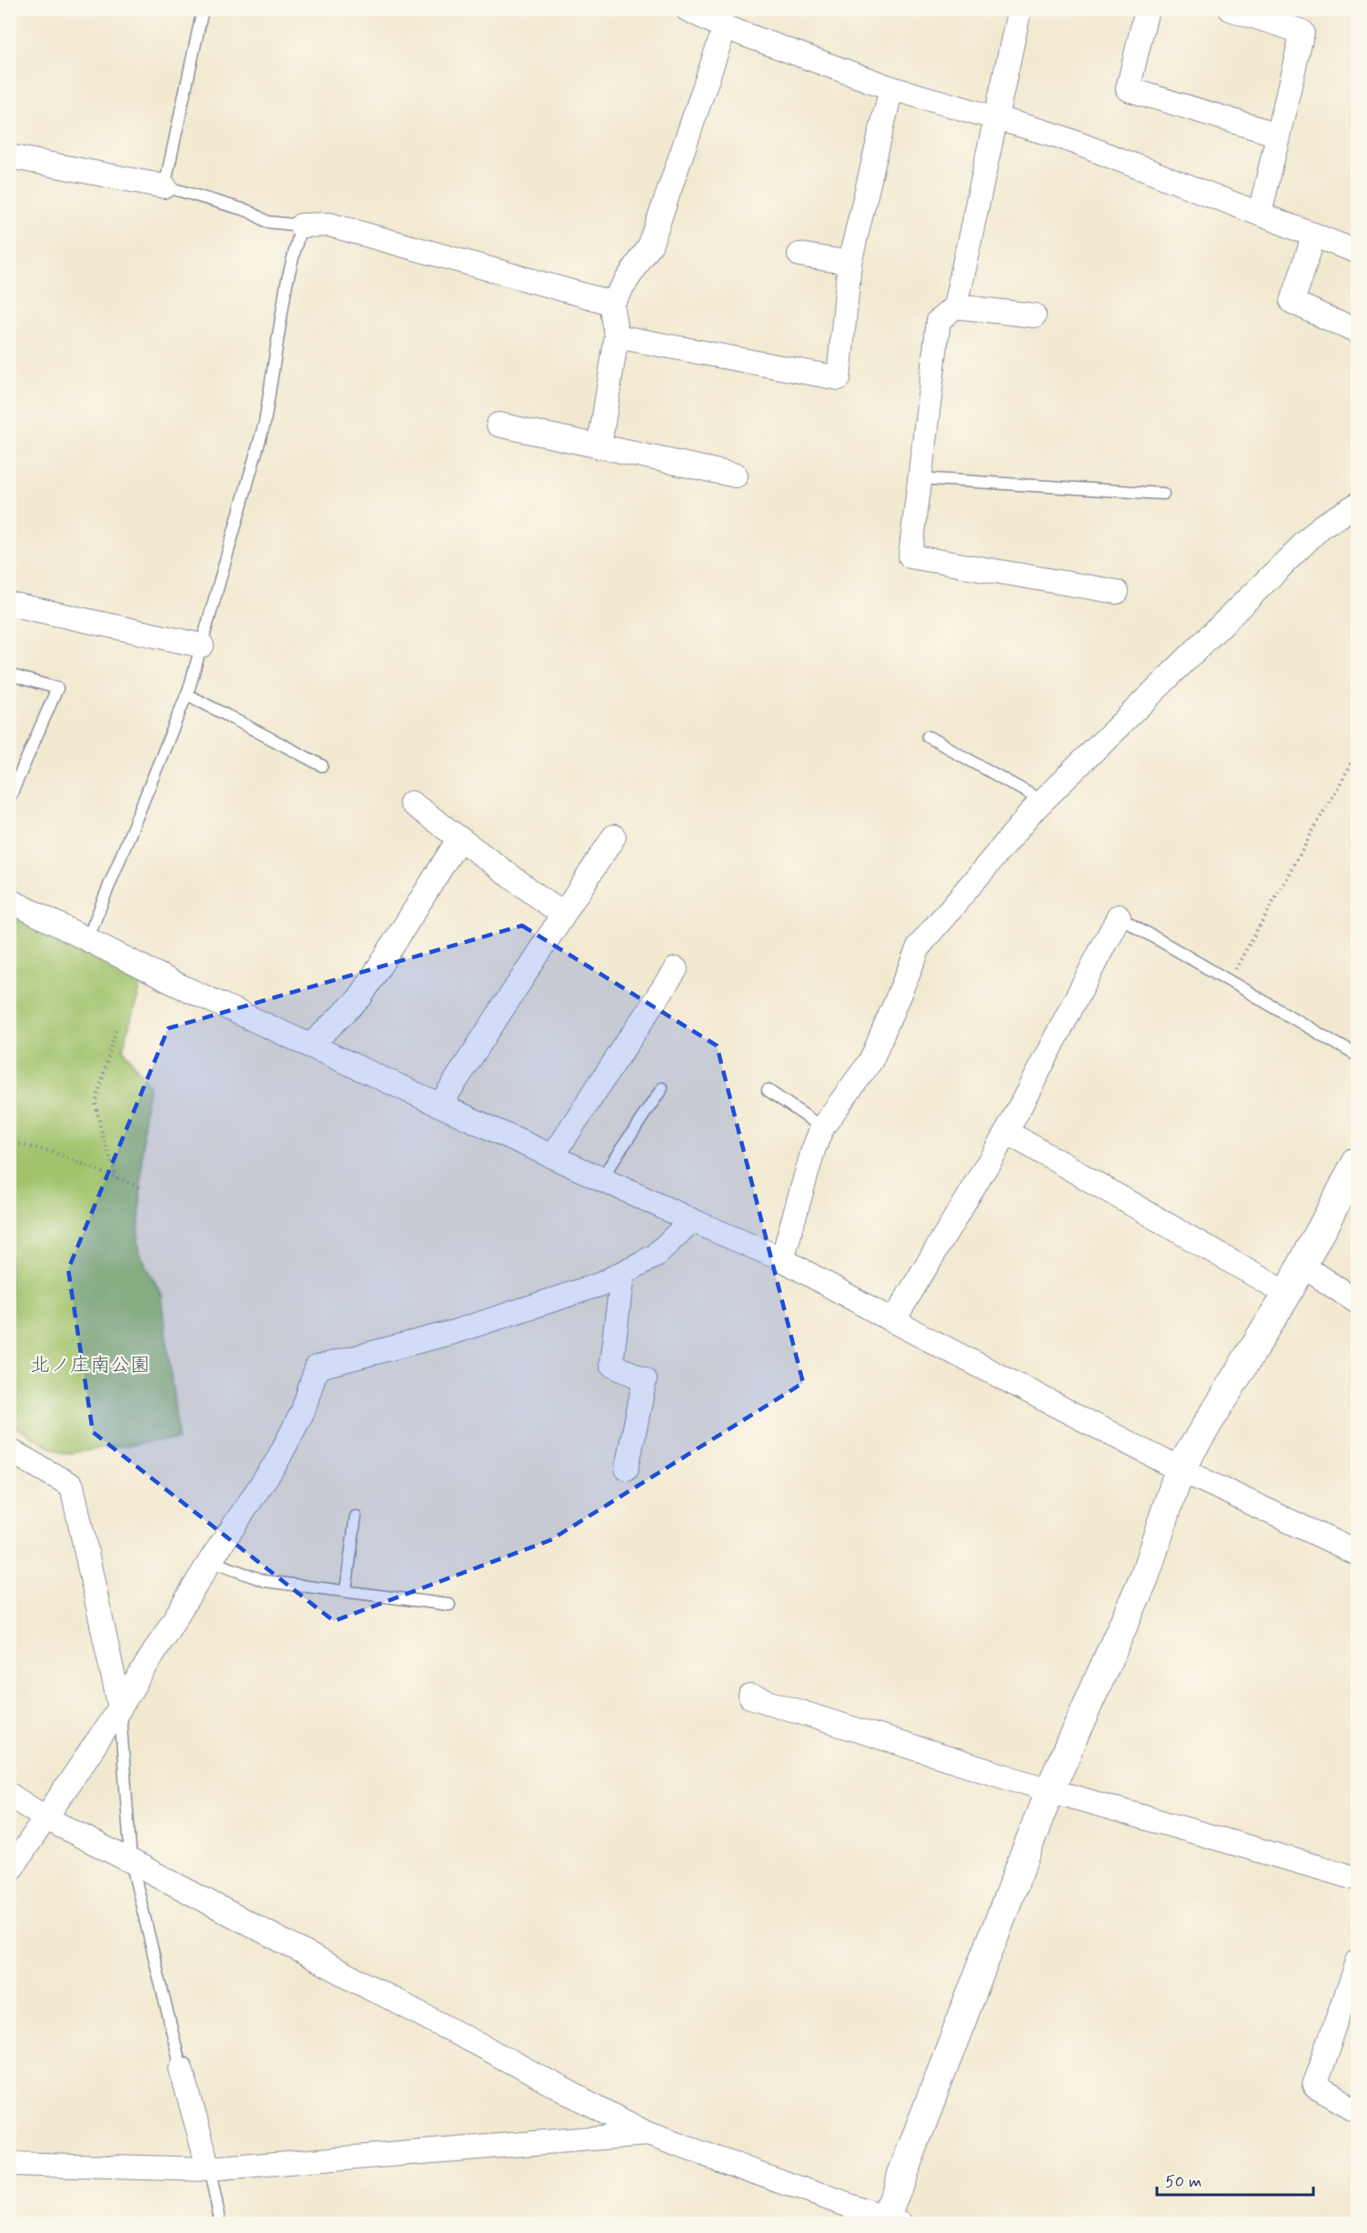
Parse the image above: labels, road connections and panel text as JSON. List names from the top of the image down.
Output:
{
  "parks": ["北ノ庄南公園"],
  "scale_bar": "50 m"
}
